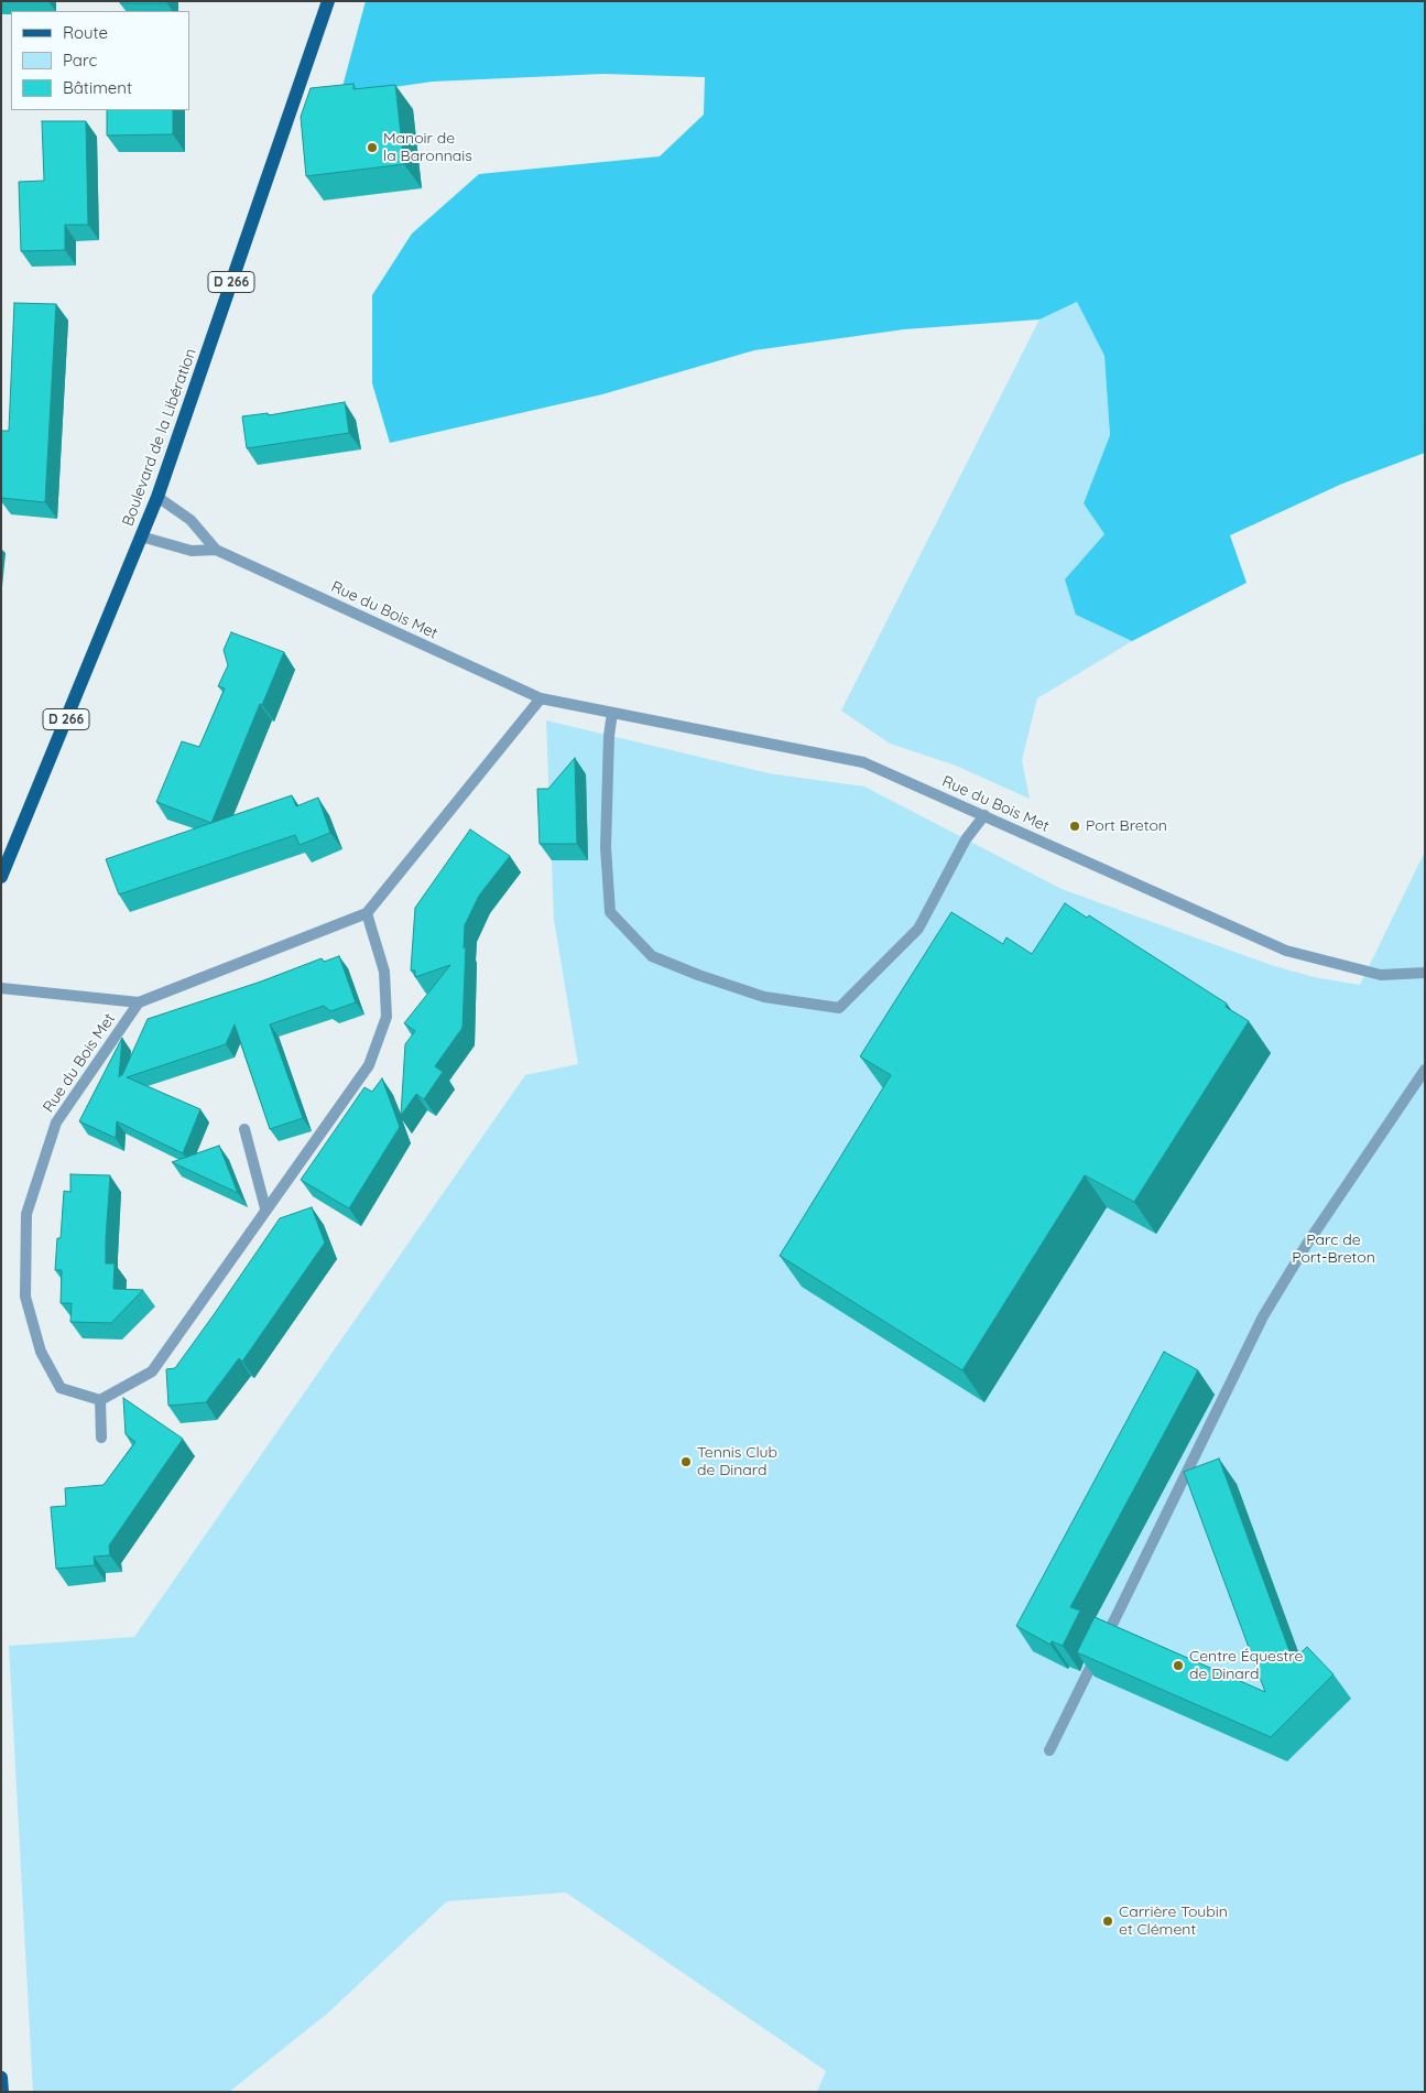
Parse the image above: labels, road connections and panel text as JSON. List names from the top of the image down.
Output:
{
  "streets": {
    "main road": ["D 266", "Boulevard de la Libération"],
    "street": ["Rue du Bois Met"]
  },
  "crossings": [
    ["Boulevard de la Libération", "Rue du Bois Met"]
  ],
  "parks": ["Parc de Port-Breton"],
  "places": [
    "Manoir de la Baronnais",
    "Port Breton",
    "Tennis Club de Dinard",
    "Centre Équestre de Dinard",
    "Carrière Toubin et Clément"
  ],
  "legend": ["Route", "Parc", "Bâtiment"]
}
